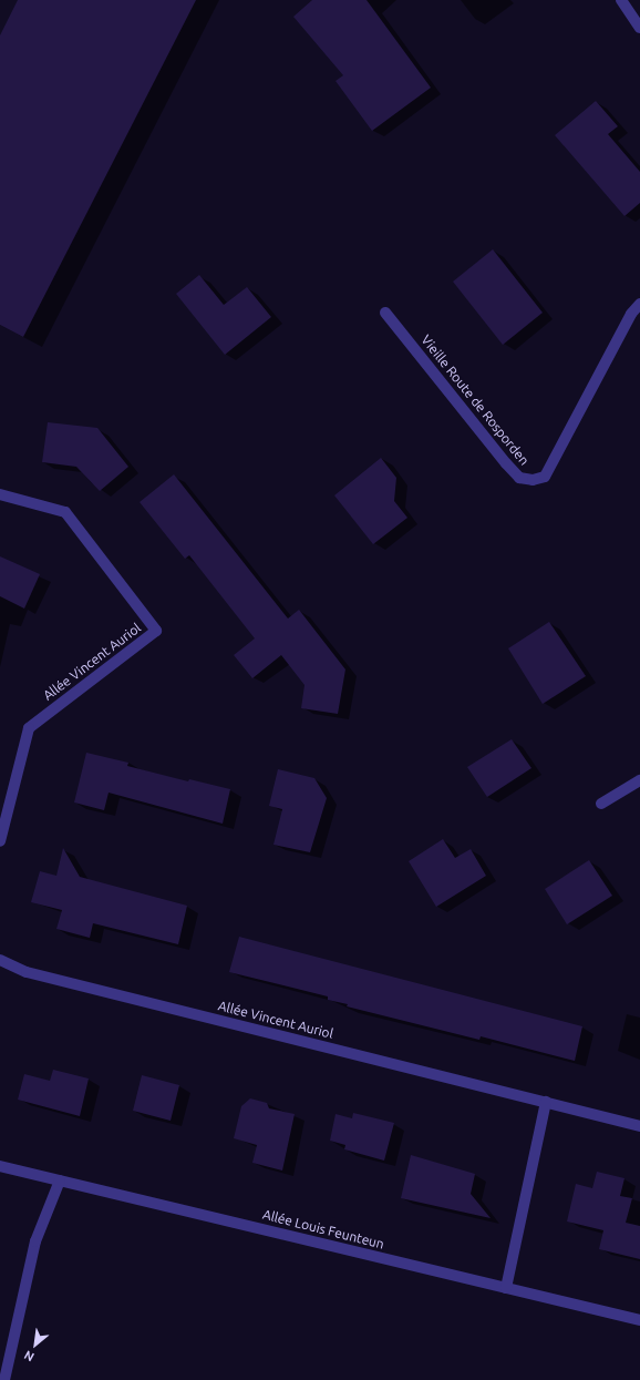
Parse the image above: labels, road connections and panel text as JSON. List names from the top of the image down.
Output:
{
  "streets": {
    "street": ["Vieille Route de Rosporden", "Allée Vincent Auriol", "Allée Louis Feunteun"]
  },
  "north": "bottom left"
}
